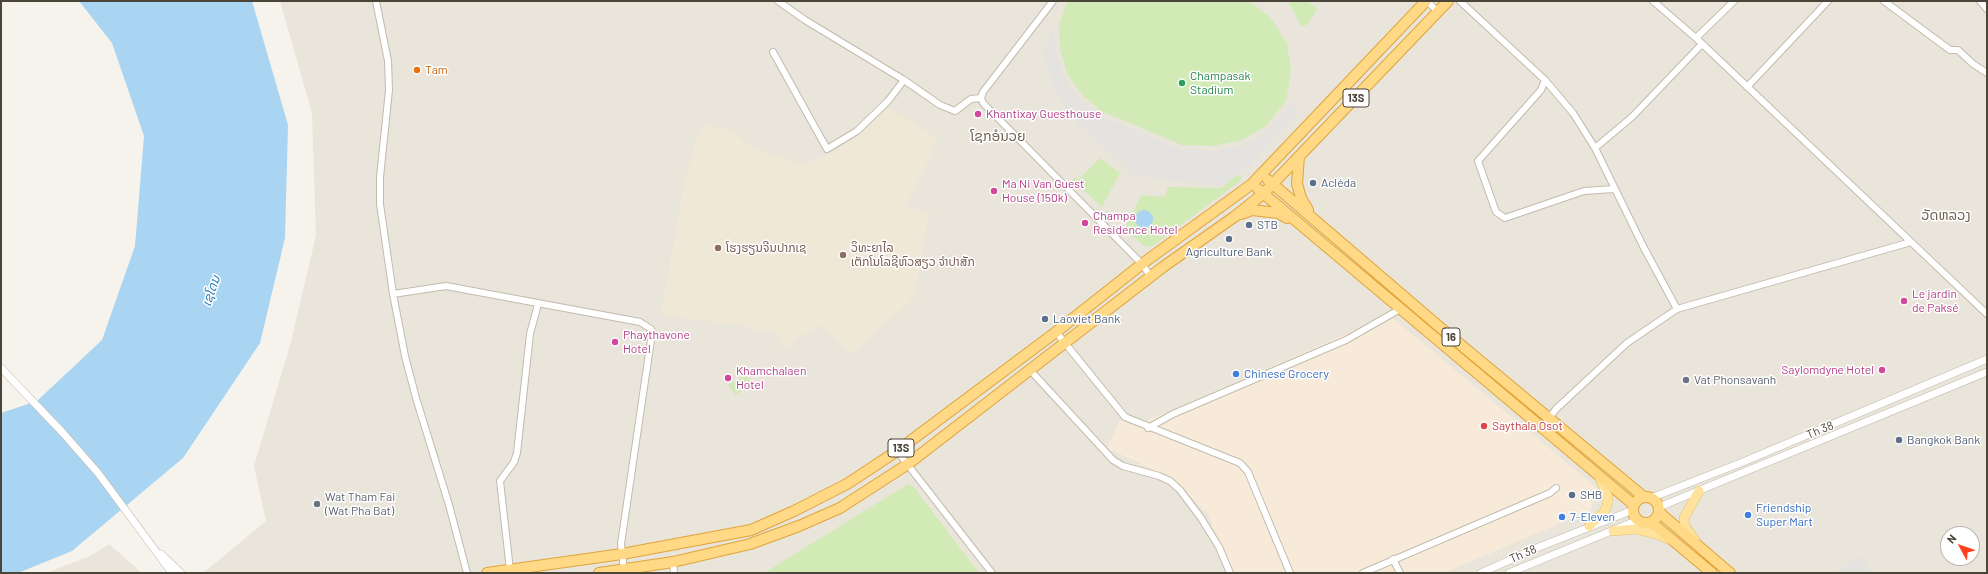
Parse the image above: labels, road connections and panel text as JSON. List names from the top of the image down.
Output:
{
  "streets": {
    "highway": ["13S", "16"],
    "street": ["Th 38"]
  },
  "crossings": [
    ["13S", "16"],
    ["16", "Th 38"]
  ],
  "districts": ["ໂຊກອໍນວຍ", "ວັດຫລວງ"],
  "water": ["ເຊໂດນ"],
  "places": [
    "Tam",
    "Champasak Stadium",
    "Khantixay Guesthouse",
    "Acléda",
    "Ma Ni Van Guest House (150k)",
    "Champa Residence Hotel",
    "STB",
    "Agriculture Bank",
    "ໂຮງຮຽນຈີນປາກເຊ",
    "ວິທະຍາໄລ ເຕັກໂນໂລຊີຫົວສຽວ ຈຳປາສັກ",
    "Le jardin de Paksé",
    "Laoviet Bank",
    "Phaythavone Hotel",
    "Saylomdyne Hotel",
    "Chinese Grocery",
    "Khamchalaen Hotel",
    "Vat Phonsavanh",
    "Saythala Osot",
    "Bangkok Bank",
    "SHB",
    "Wat Tham Fai (Wat Pha Bat)",
    "Friendship Super Mart",
    "7-Eleven"
  ],
  "north": "top left"
}
